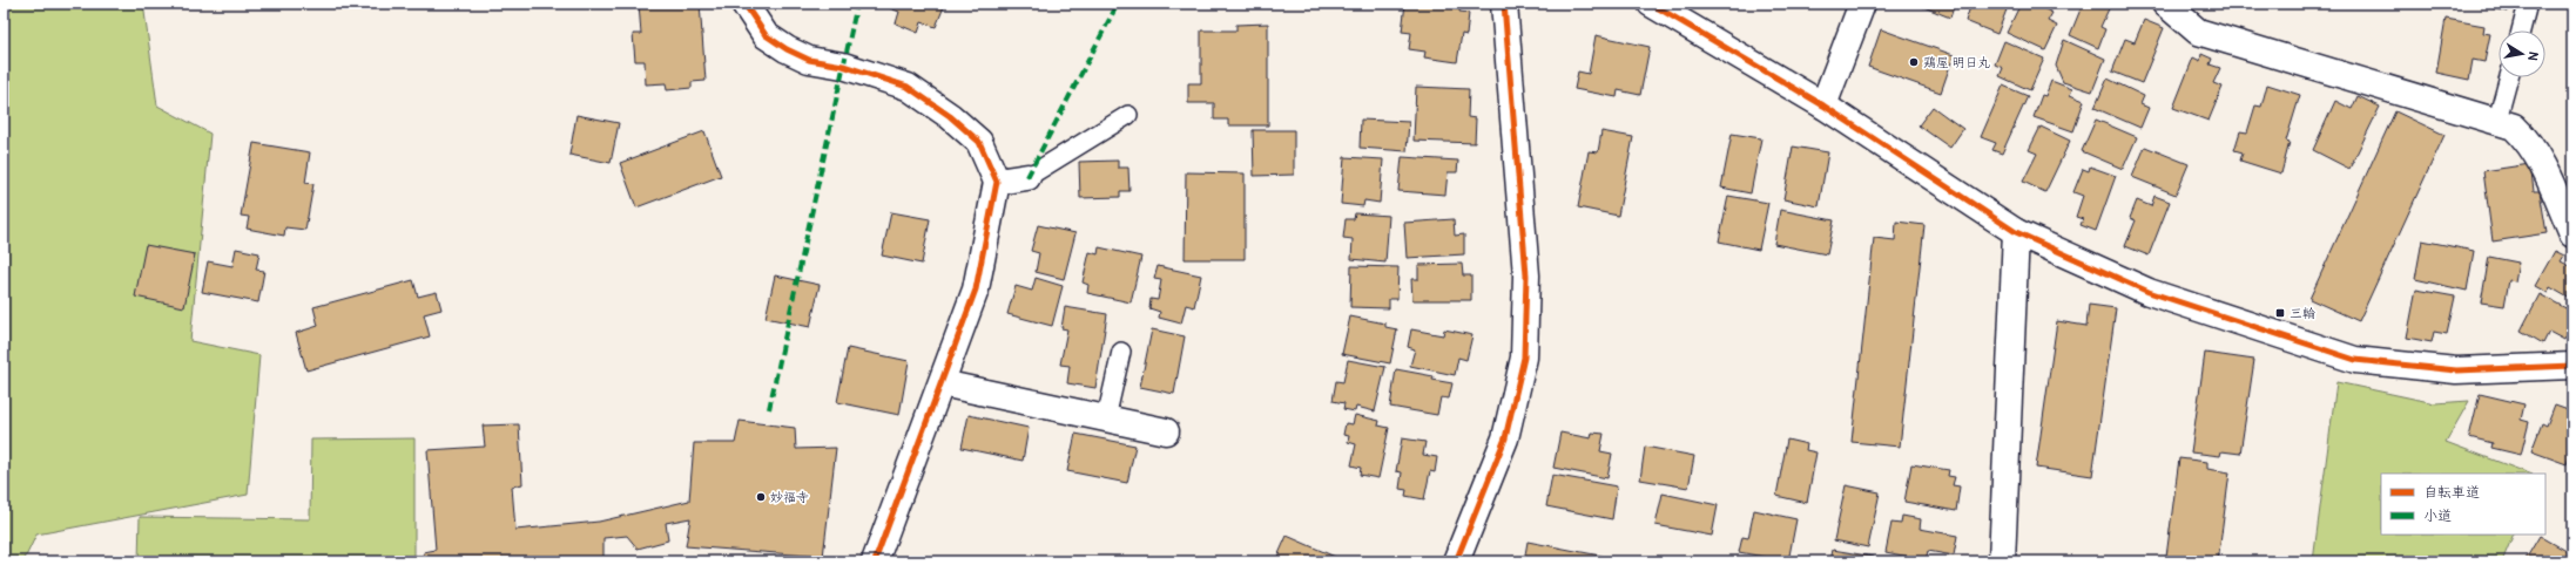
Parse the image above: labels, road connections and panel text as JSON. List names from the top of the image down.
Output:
{
  "places": {
    "other": ["鶏屋 明日丸", "妙福寺"],
    "transit": ["三輪"]
  },
  "legend": ["自転車道", "小道"],
  "north": "right"
}
